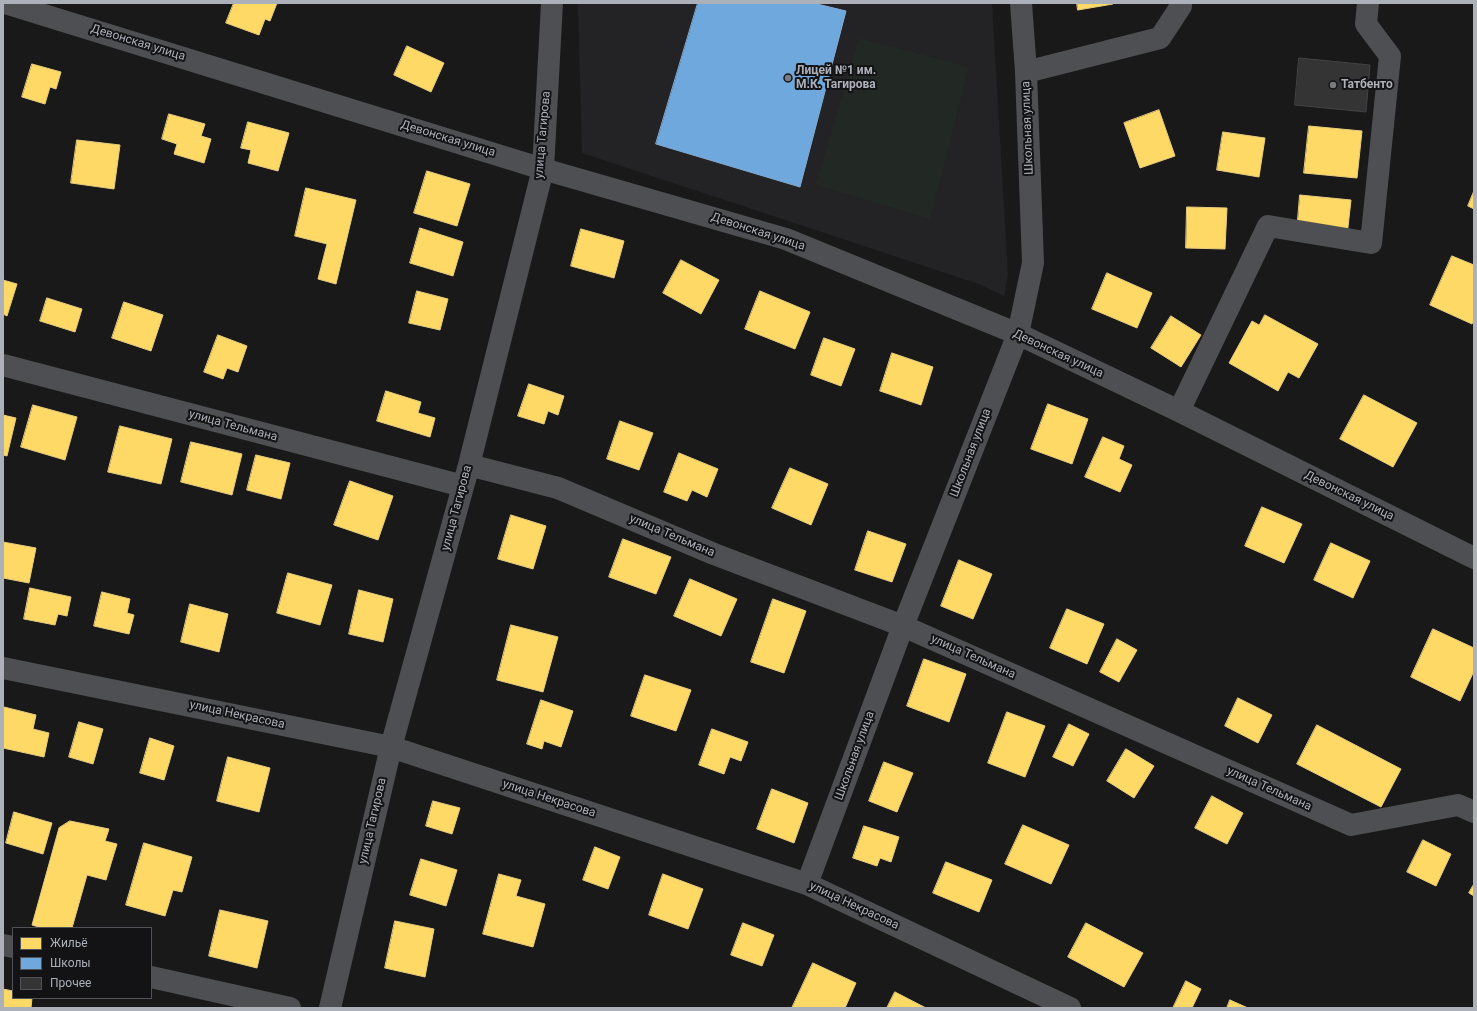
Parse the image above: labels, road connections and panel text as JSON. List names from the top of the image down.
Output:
{
  "streets": {
    "street": [
      "Девонская улица",
      "Школьная улица",
      "улица Тагирова",
      "улица Тельмана",
      "улица Некрасова"
    ]
  },
  "crossings": [
    ["Девонская улица", "Школьная улица"],
    ["Девонская улица", "улица Тагирова"],
    ["Школьная улица", "улица Тельмана"],
    ["Школьная улица", "улица Некрасова"],
    ["улица Тагирова", "улица Тельмана"],
    ["улица Тагирова", "улица Некрасова"]
  ],
  "places": ["Лицей №1 им. М.К. Тагирова", "Татбенто"],
  "legend": ["Жильё", "Школы", "Прочее"]
}
